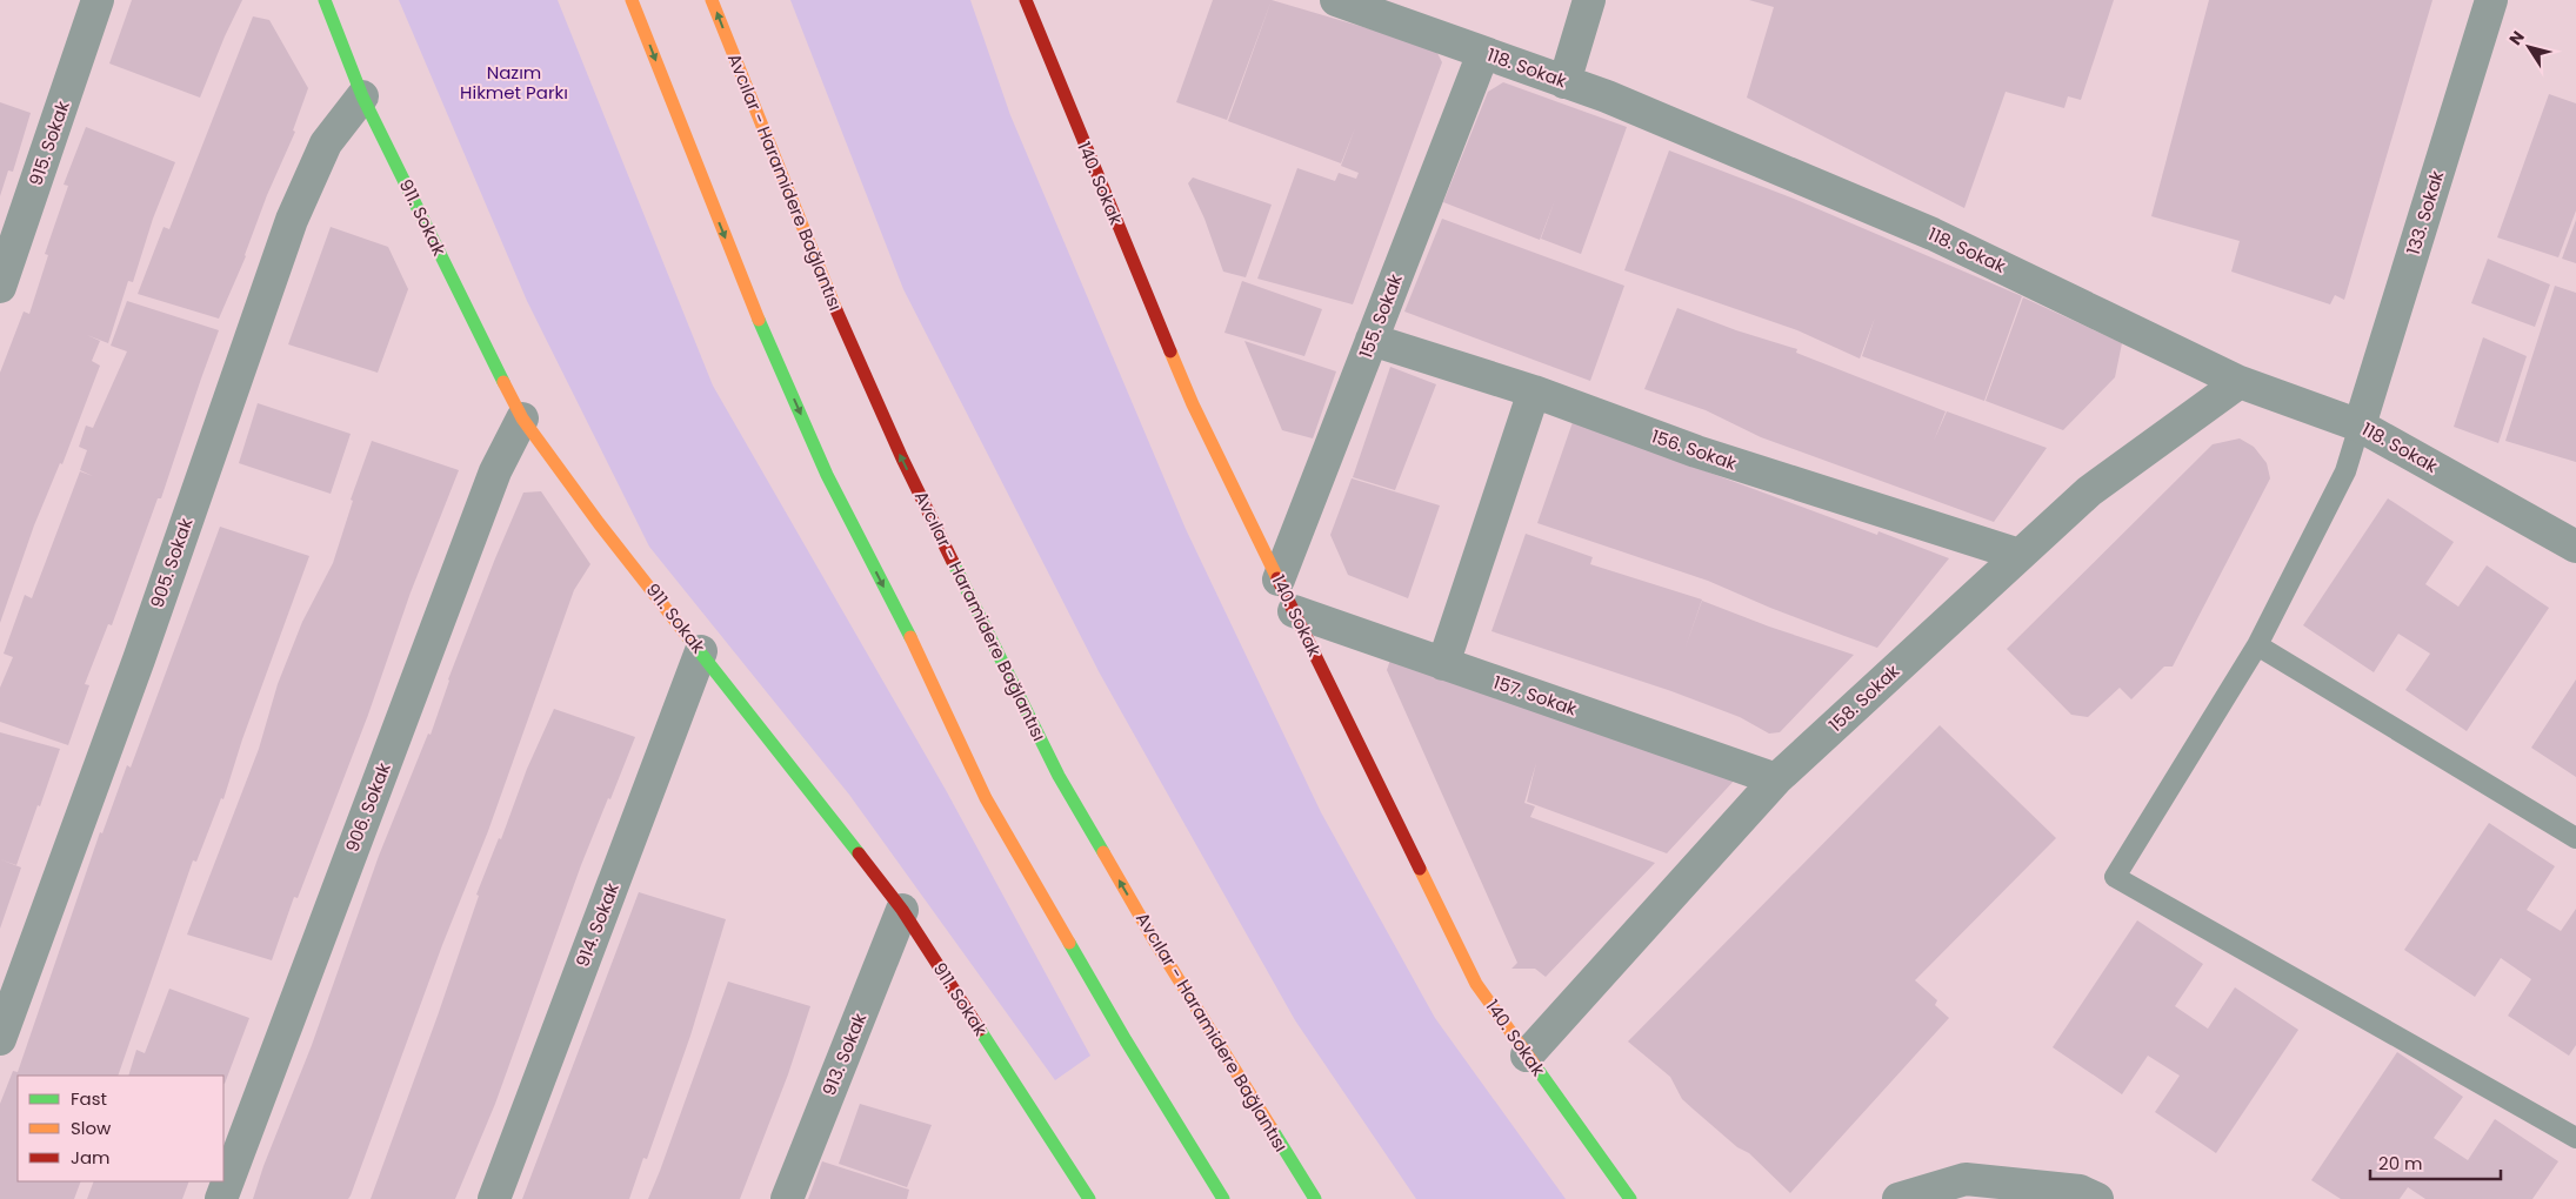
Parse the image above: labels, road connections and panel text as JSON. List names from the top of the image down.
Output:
{
  "streets": {
    "main road": ["Avcılar - Haramidere Bağlantısı", "140. Sokak", "911. Sokak"],
    "street": [
      "118. Sokak",
      "915. Sokak",
      "133. Sokak",
      "155. Sokak",
      "156. Sokak",
      "905. Sokak",
      "157. Sokak",
      "158. Sokak",
      "906. Sokak",
      "914. Sokak",
      "913. Sokak"
    ]
  },
  "crossings": [
    ["118. Sokak", "133. Sokak"],
    ["118. Sokak", "155. Sokak"],
    ["118. Sokak", "158. Sokak"],
    ["140. Sokak", "155. Sokak"],
    ["140. Sokak", "157. Sokak"],
    ["140. Sokak", "158. Sokak"],
    ["911. Sokak", "905. Sokak"],
    ["911. Sokak", "906. Sokak"],
    ["911. Sokak", "914. Sokak"],
    ["911. Sokak", "913. Sokak"],
    ["155. Sokak", "156. Sokak"],
    ["156. Sokak", "158. Sokak"],
    ["157. Sokak", "158. Sokak"]
  ],
  "parks": ["Nazım Hikmet Parkı"],
  "legend": ["Fast", "Slow", "Jam"],
  "scale_bar": "20 m",
  "north": "top left"
}
